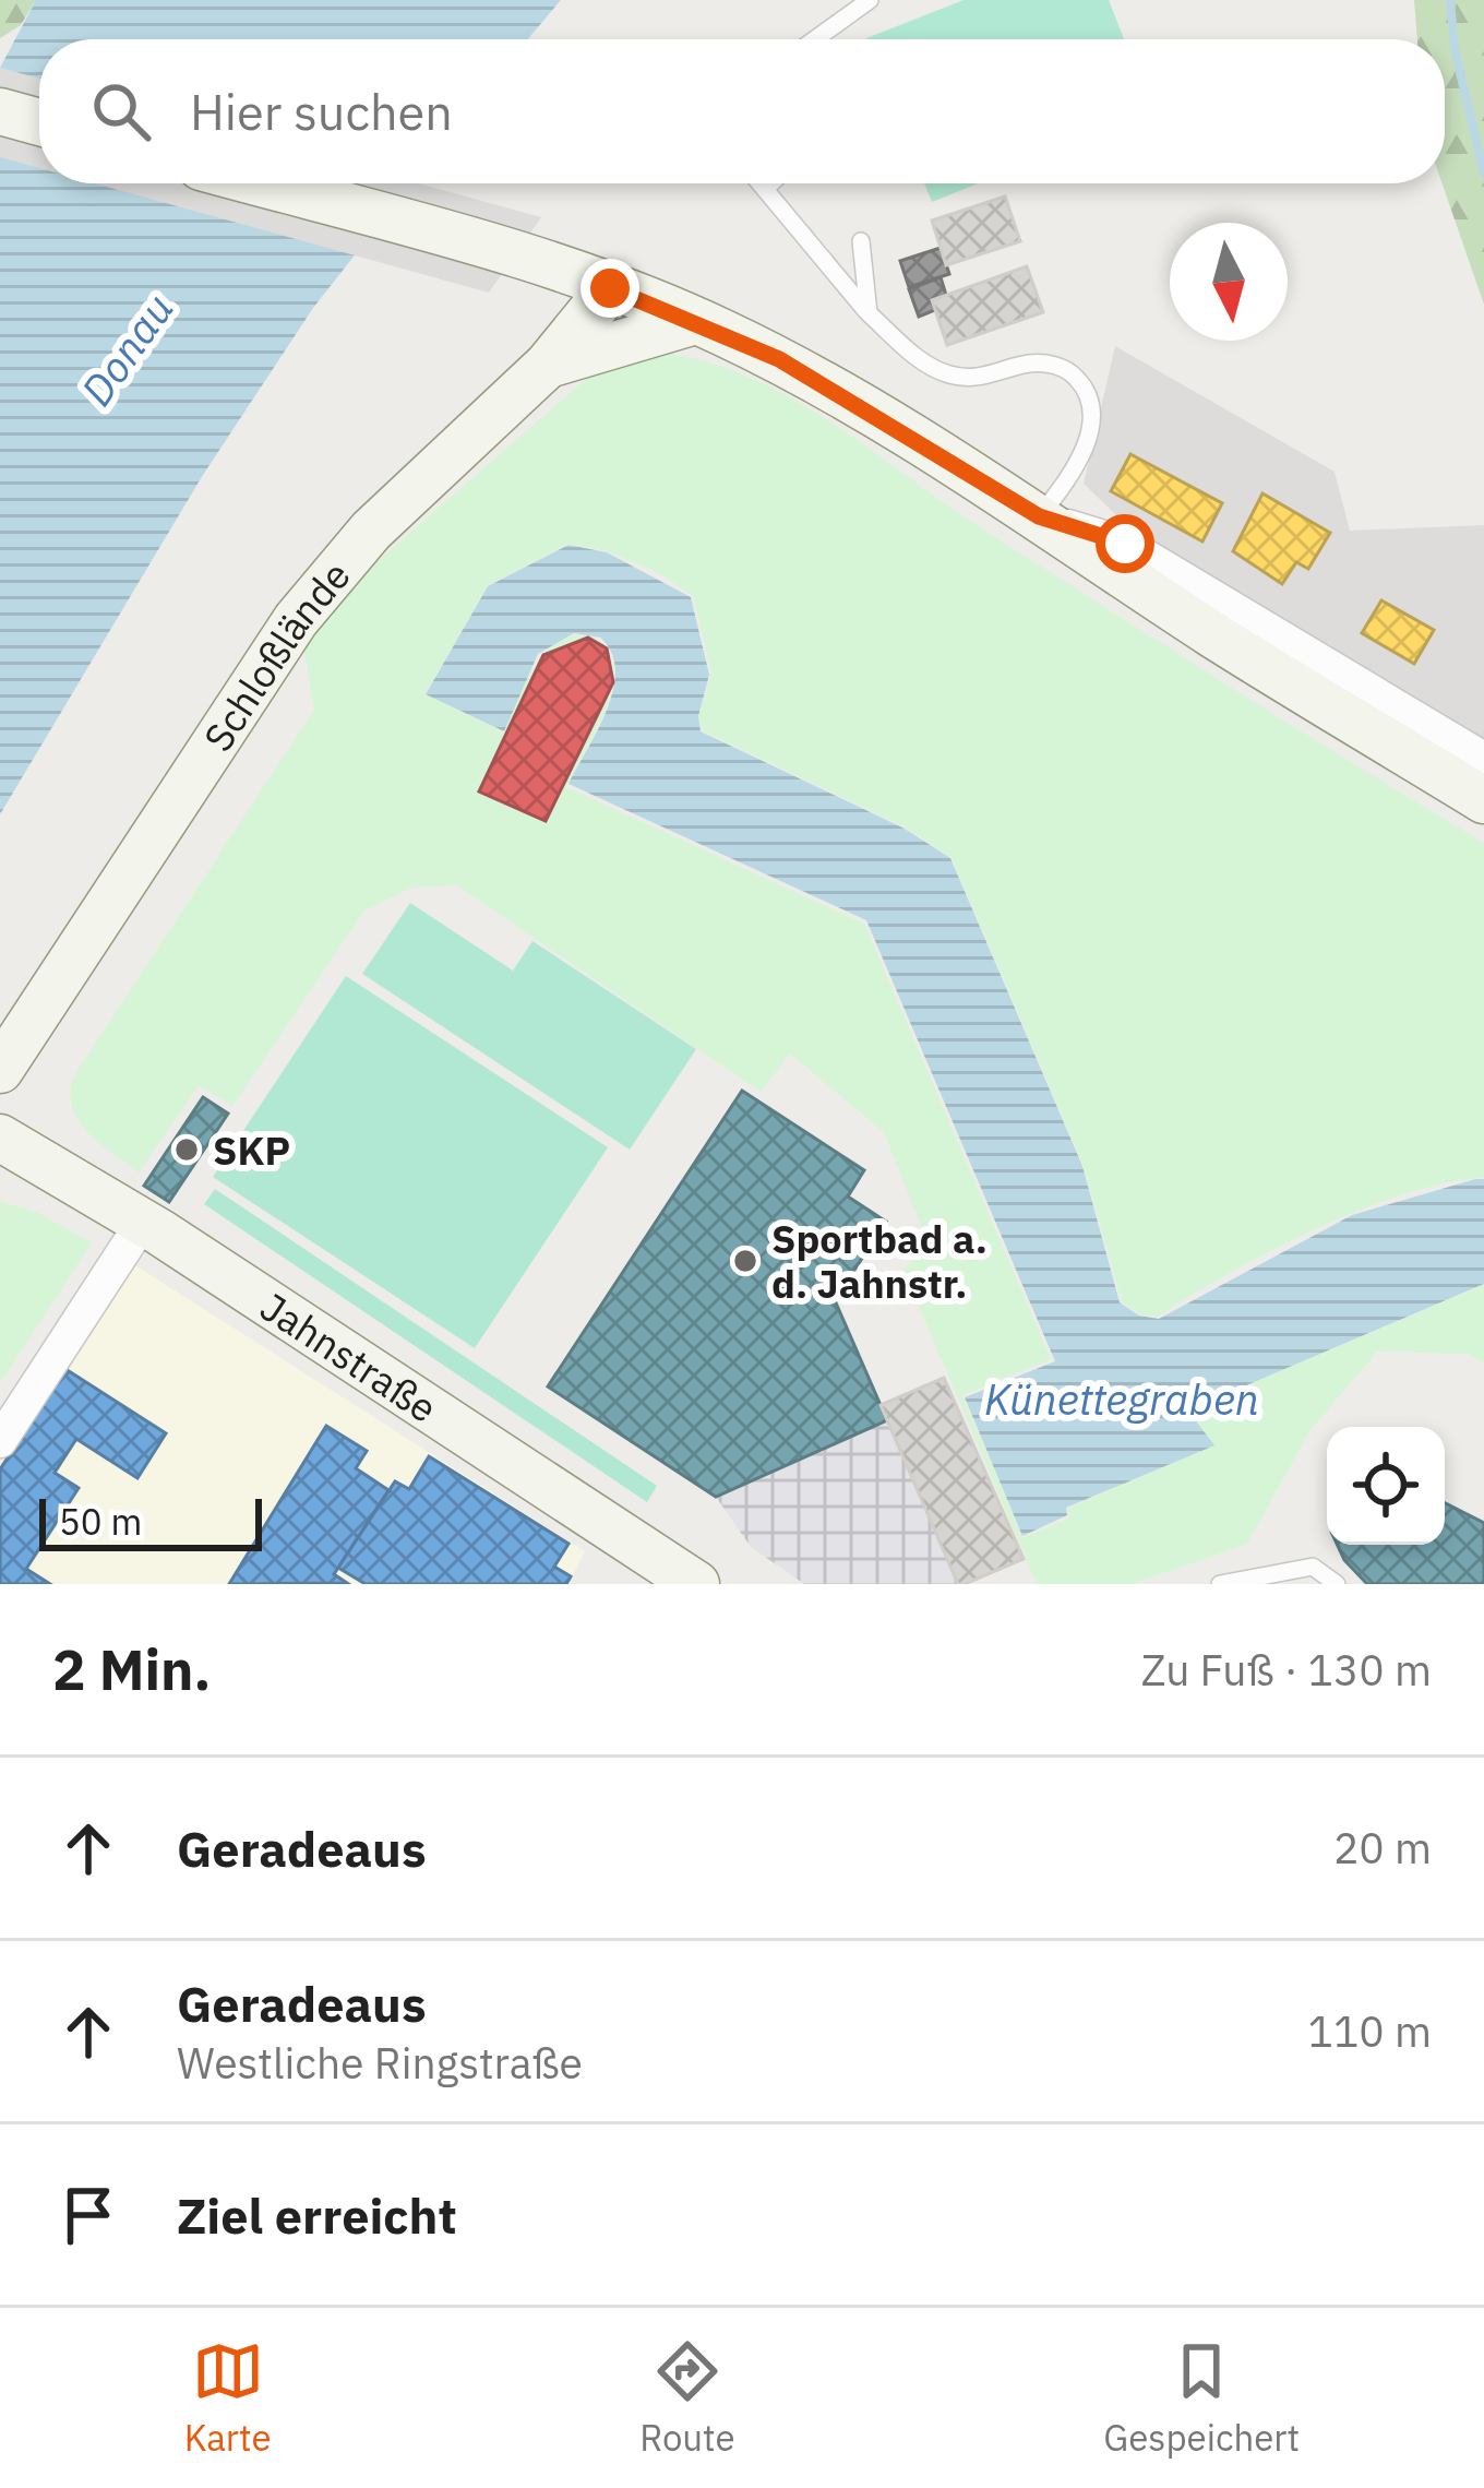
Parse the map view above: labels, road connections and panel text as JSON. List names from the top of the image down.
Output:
{
  "streets": {
    "street": ["Schloßlände", "Jahnstraße"]
  },
  "water": ["Donau", "Künettegraben"],
  "places": ["SKP", "Sportbad a. d. Jahnstr."],
  "scale_bar": "50 m",
  "north": "bottom",
  "page": {
    "search": "Hier suchen",
    "scale": "50 m",
    "heading": ["2 Min.", "Zu Fuß · 130 m"],
    "list": [
      ["Geradeaus", "20 m"],
      ["Geradeaus", "Westliche Ringstraße", "110 m"],
      "Ziel erreicht"
    ],
    "nav": ["Karte", "Route", "Gespeichert"]
  }
}
